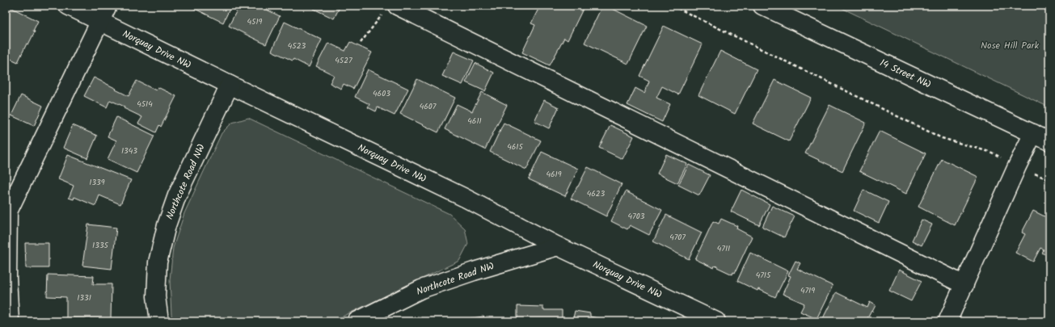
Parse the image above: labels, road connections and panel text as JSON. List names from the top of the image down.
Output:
{
  "streets": {
    "street": ["Norquay Drive NW", "14 Street NW", "Northcote Road NW"]
  },
  "crossings": [
    ["Norquay Drive NW", "Northcote Road NW"]
  ],
  "parks": ["Nose Hill Park"],
  "house_numbers": [
    "4519",
    "4523",
    "4527",
    "4603",
    "4514",
    "4607",
    "4611",
    "4615",
    "1343",
    "4619",
    "1339",
    "4623",
    "4703",
    "4707",
    "1335",
    "4711",
    "4715",
    "4719",
    "1331"
  ]
}
